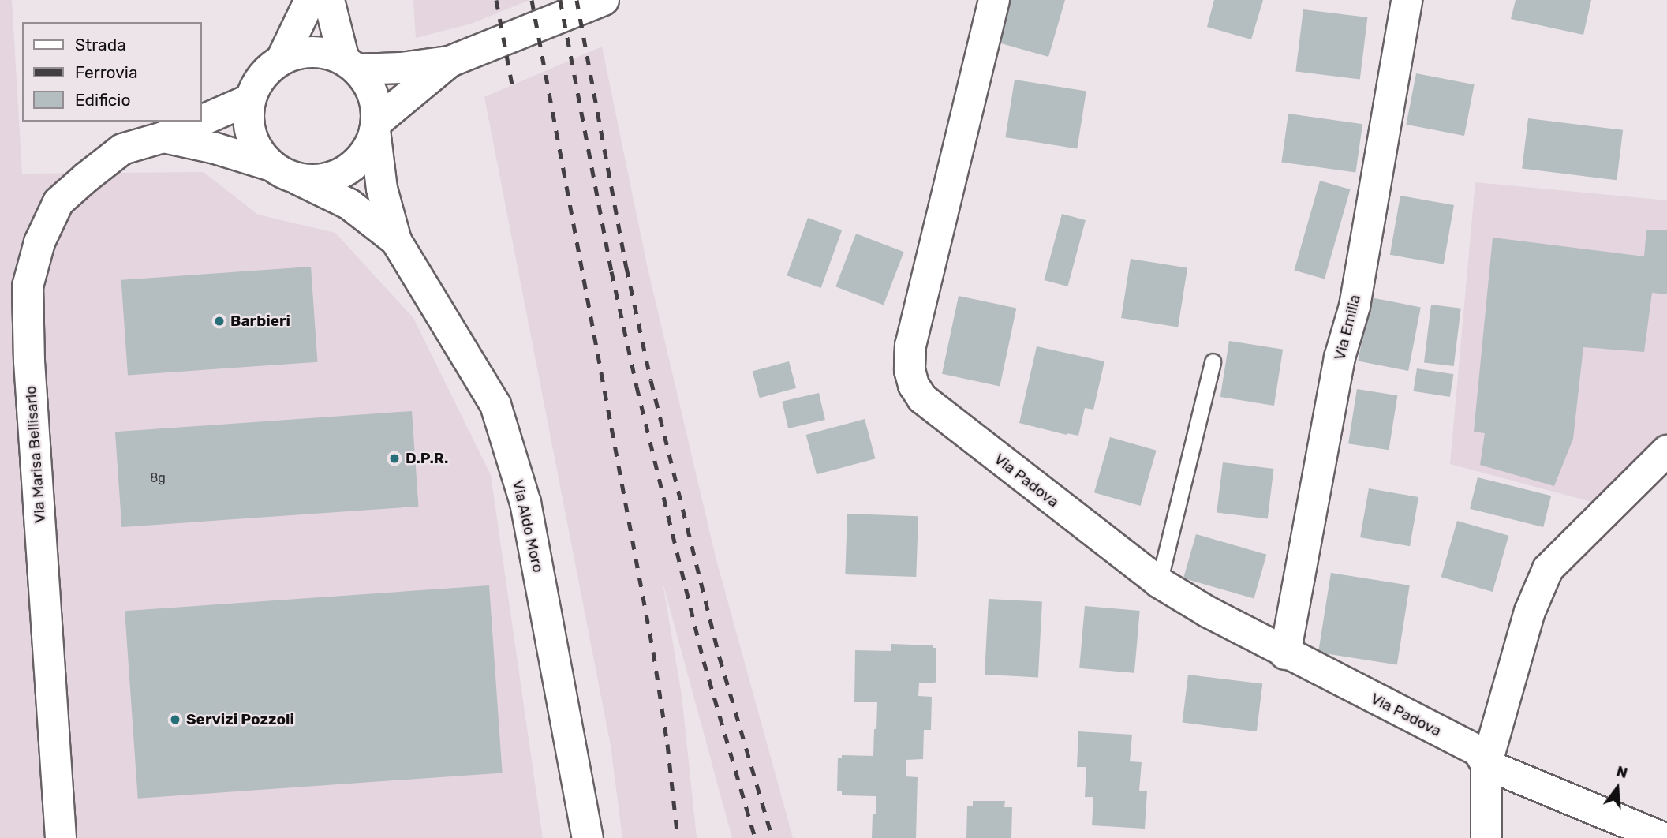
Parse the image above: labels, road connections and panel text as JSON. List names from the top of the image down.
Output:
{
  "streets": {
    "street": [
      "Via Emilia",
      "Via Marisa Bellisario",
      "Via Padova",
      "Via Aldo Moro"
    ]
  },
  "crossings": [
    ["Via Emilia", "Via Padova"],
    ["Via Marisa Bellisario", "Via Aldo Moro"]
  ],
  "places": ["Barbieri", "D.P.R.", "Servizi Pozzoli"],
  "house_numbers": ["8g"],
  "legend": ["Strada", "Ferrovia", "Edificio"],
  "north": "top"
}
